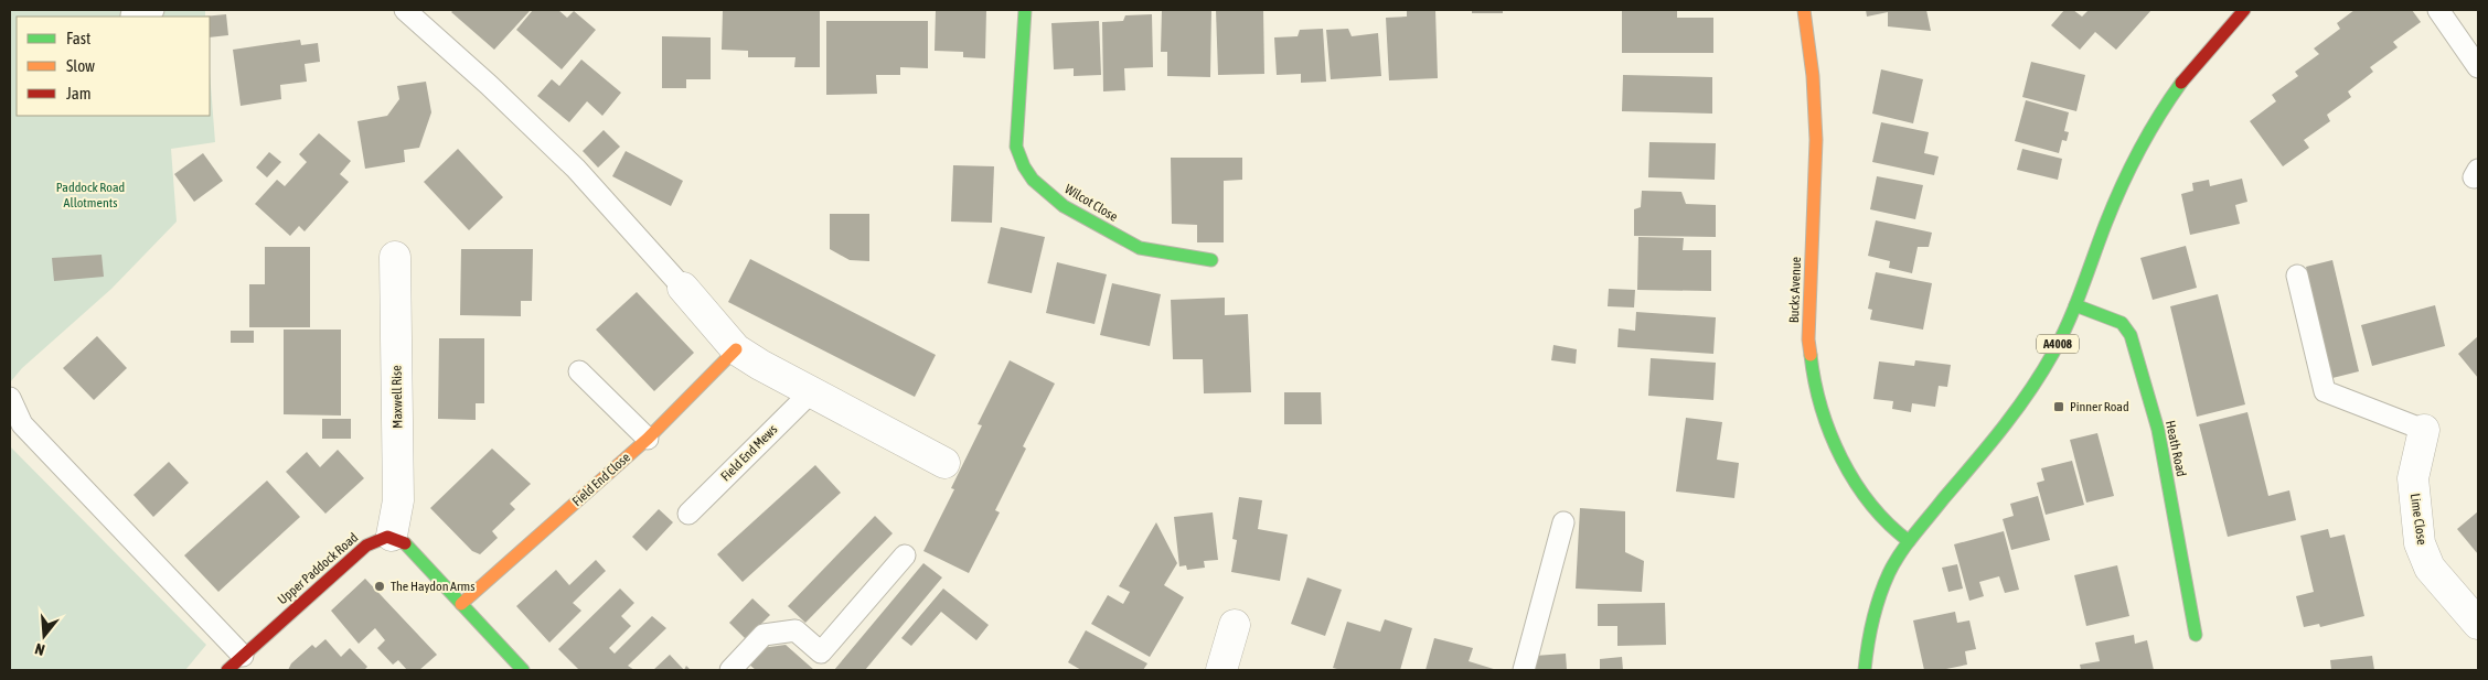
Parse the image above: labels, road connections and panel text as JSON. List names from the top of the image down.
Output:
{
  "streets": {
    "street": [
      "Wilcot Close",
      "Bucks Avenue",
      "A4008",
      "Maxwell Rise",
      "Heath Road",
      "Field End Close",
      "Lime Close",
      "Upper Paddock Road"
    ],
    "lane": ["Field End Mews"]
  },
  "crossings": [
    ["Bucks Avenue", "A4008"],
    ["A4008", "Heath Road"],
    ["Maxwell Rise", "Upper Paddock Road"]
  ],
  "parks": ["Paddock Road Allotments"],
  "places": {
    "transit": ["Pinner Road"],
    "other": ["The Haydon Arms"]
  },
  "legend": ["Fast", "Slow", "Jam"],
  "north": "bottom"
}
